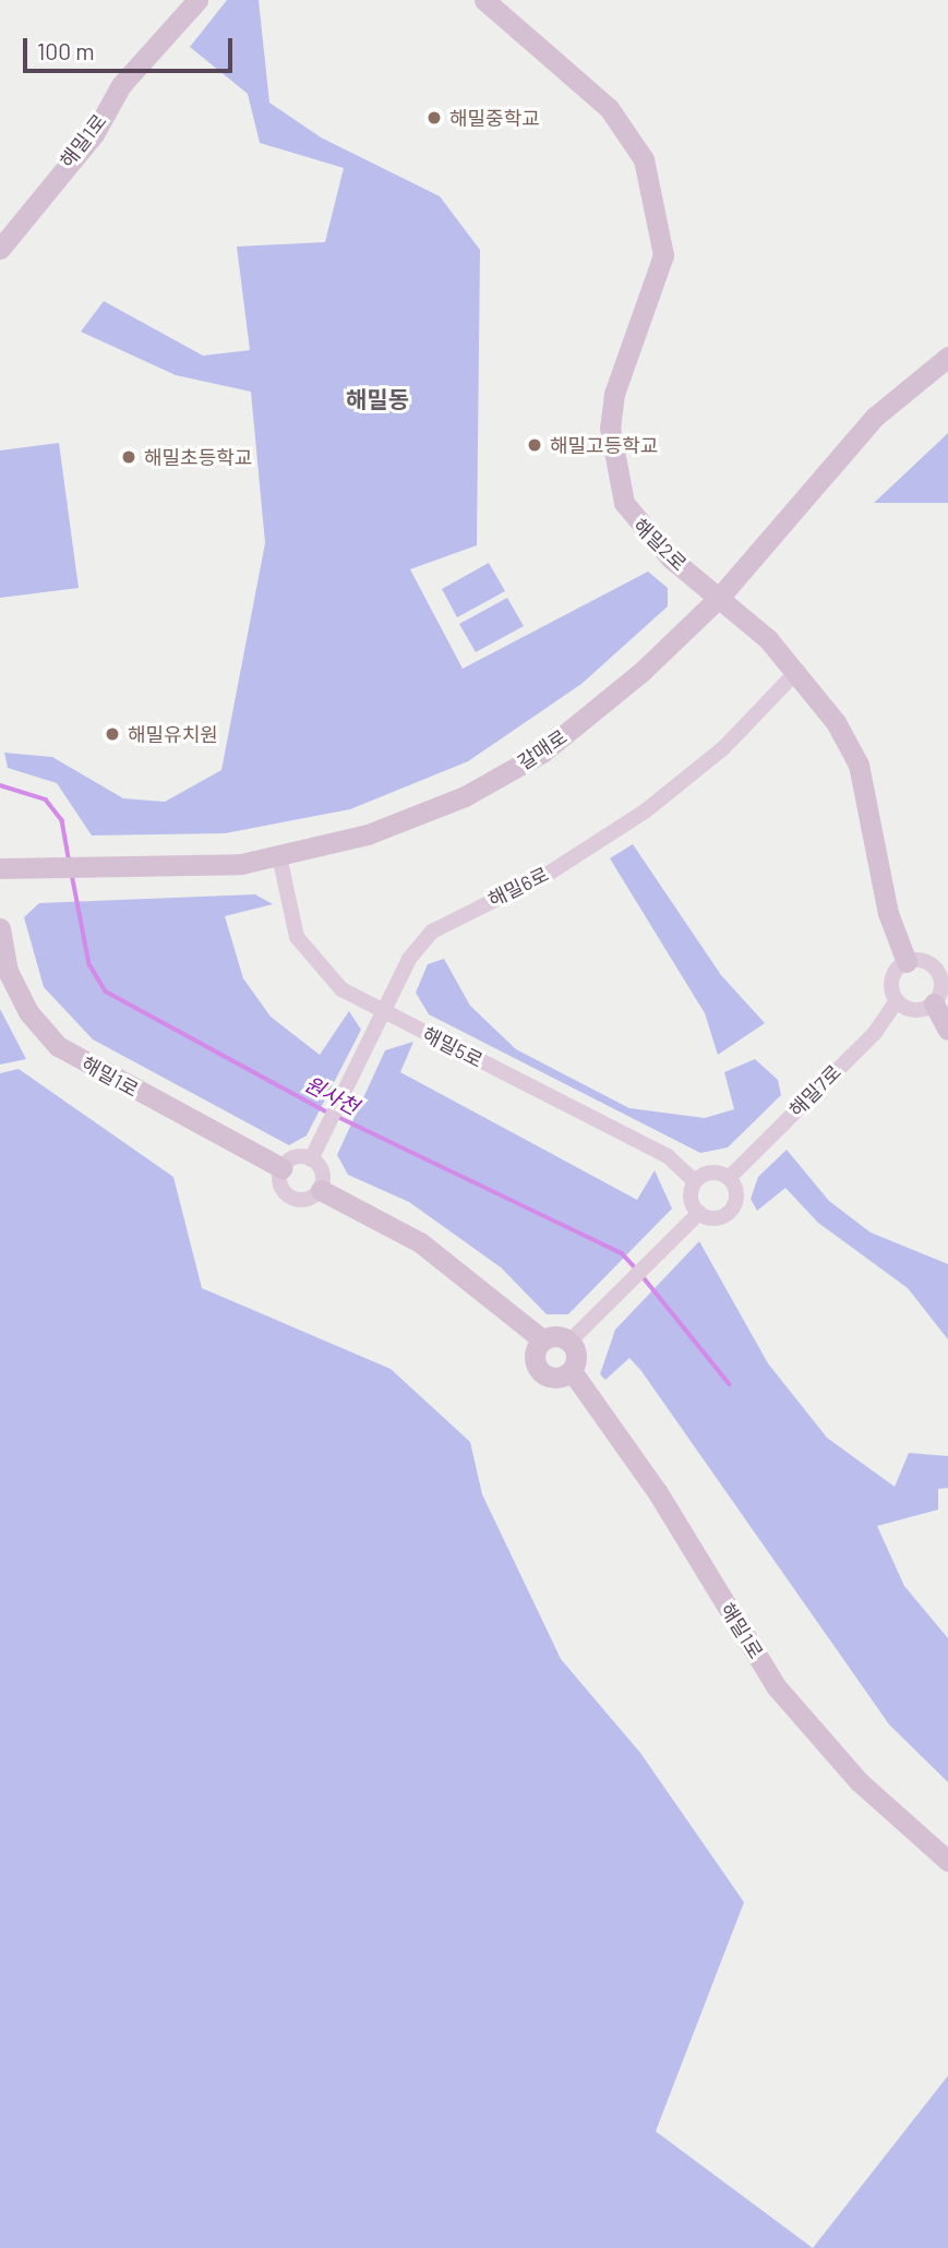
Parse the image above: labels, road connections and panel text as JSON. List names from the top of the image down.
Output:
{
  "streets": {
    "street": [
      "해밀1로",
      "해밀2로",
      "갈매로",
      "해밀6로",
      "해밀5로",
      "해밀7로"
    ]
  },
  "crossings": [
    ["해밀1로", "해밀6로"],
    ["해밀2로", "갈매로"],
    ["해밀2로", "해밀6로"],
    ["해밀2로", "해밀7로"],
    ["갈매로", "해밀5로"],
    ["해밀6로", "해밀5로"],
    ["해밀5로", "해밀7로"]
  ],
  "districts": ["해밀동"],
  "water": ["원사천"],
  "places": [
    "해밀중학교",
    "해밀고등학교",
    "해밀초등학교",
    "해밀유치원"
  ],
  "scale_bar": "100 m"
}
